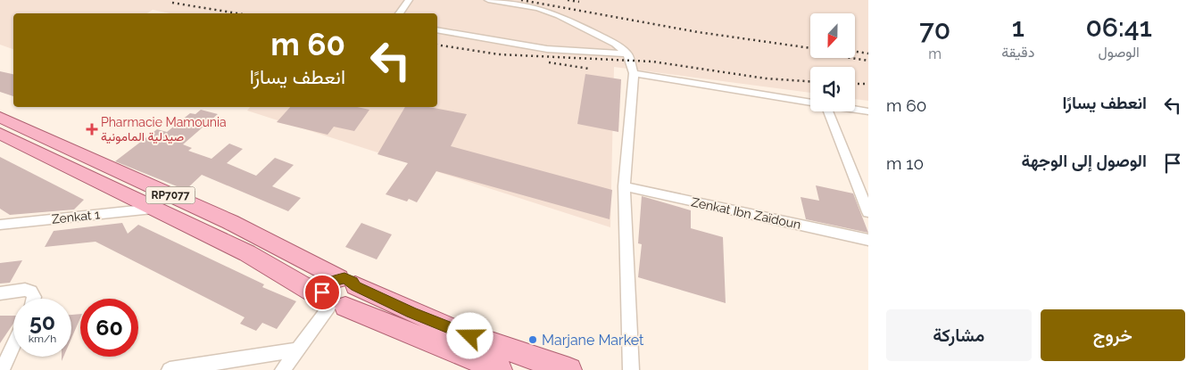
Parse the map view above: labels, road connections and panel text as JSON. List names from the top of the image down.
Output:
{
  "streets": {
    "main road": ["RP7077"],
    "street": ["Zenkat Ibn Zaïdoun", "Zenkat 1"]
  },
  "crossings": [
    ["RP7077", "Zenkat 1"]
  ],
  "places": {
    "health": ["Pharmacie Mamounia صيدلية المامونية"],
    "other": ["Marjane Market"]
  },
  "north": "bottom",
  "page": {
    "eta": [
      "06:41",
      "الوصول",
      "1",
      "دقيقة",
      "70",
      "m"
    ],
    "turn": ["60 m", "انعطف يسارًا"],
    "list": [
      {
        "name": "انعطف يسارًا",
        "value": "60 m"
      },
      {
        "name": "الوصول إلى الوجهة",
        "value": "10 m"
      }
    ],
    "speed": "50 km/h",
    "limit": "60",
    "buttons": ["خروج", "مشاركة"]
  }
}
